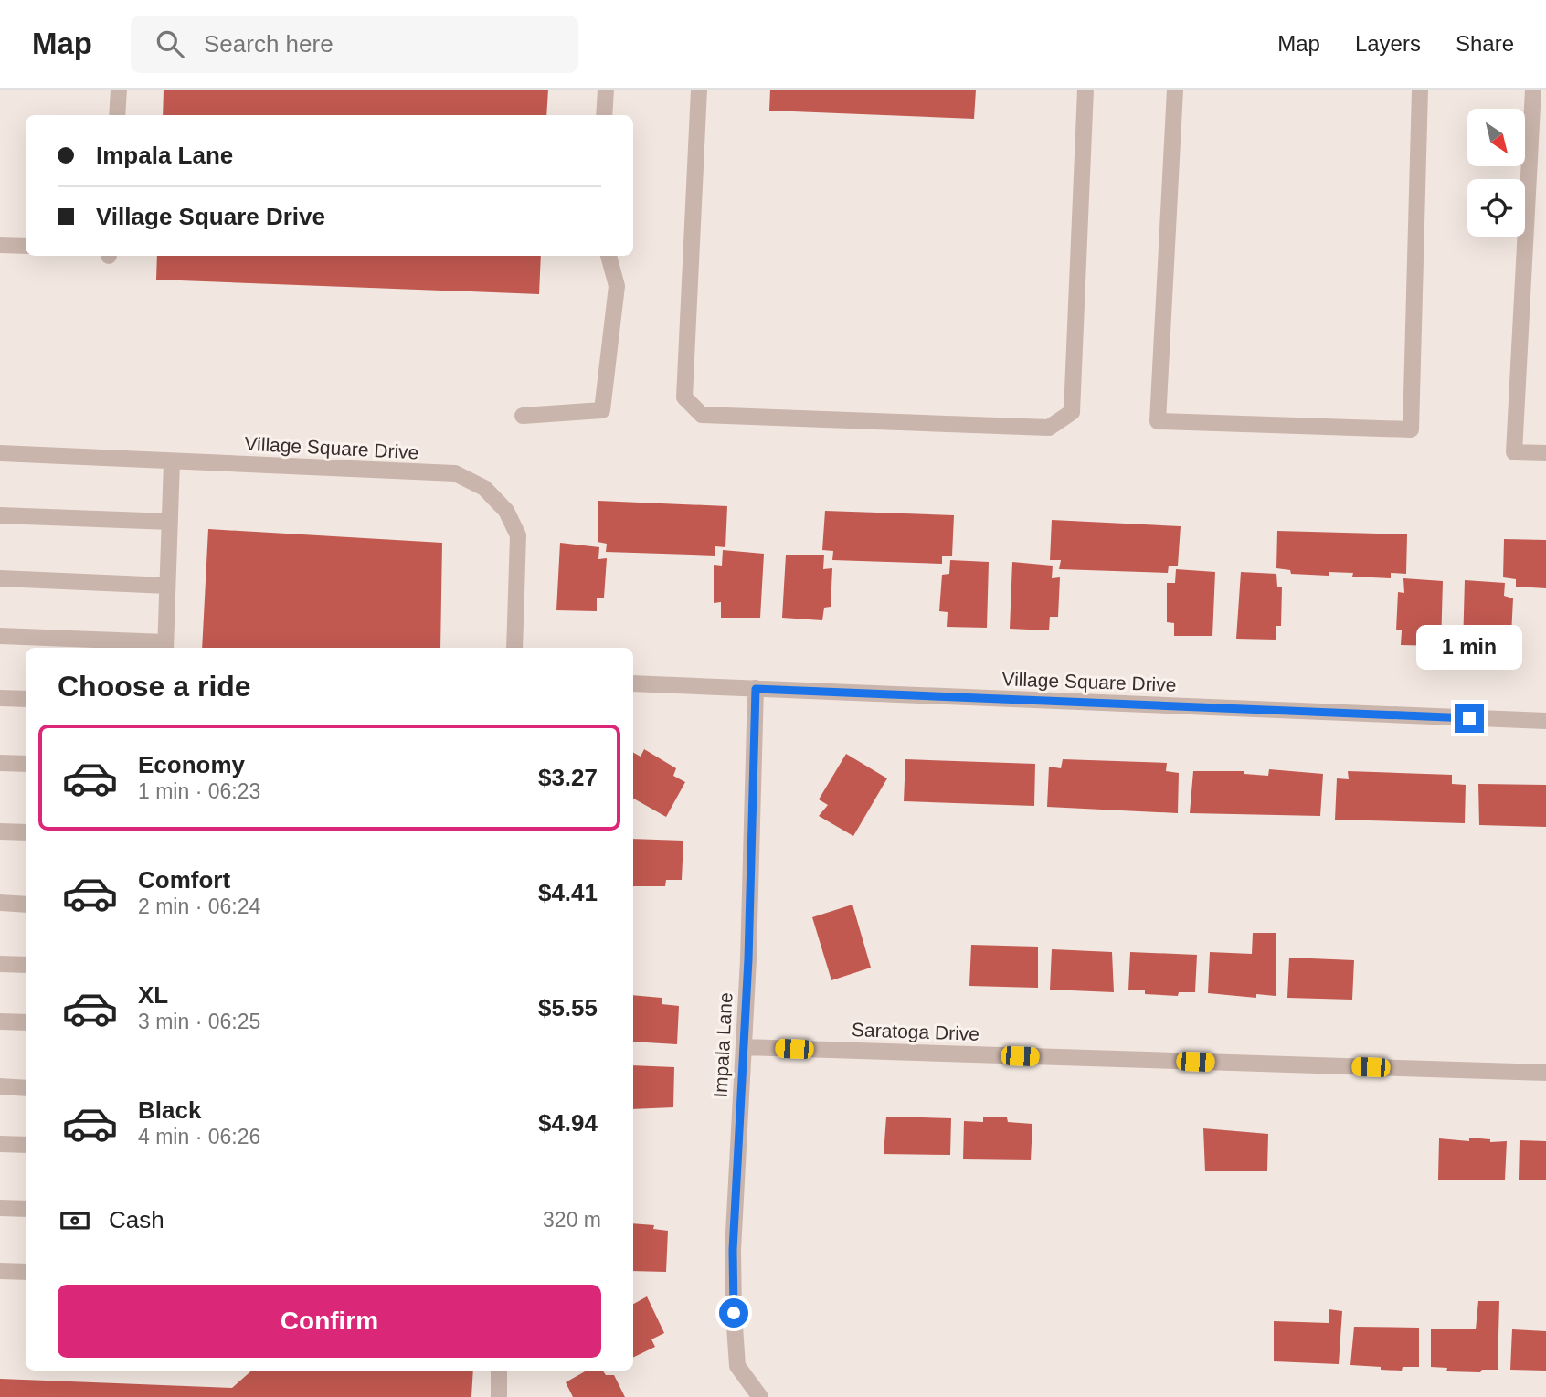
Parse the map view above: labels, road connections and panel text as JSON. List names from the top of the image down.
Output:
{
  "streets": {
    "street": ["Village Square Drive", "Saratoga Drive", "Impala Lane"]
  },
  "crossings": [
    ["Village Square Drive", "Impala Lane"],
    ["Saratoga Drive", "Impala Lane"]
  ],
  "north": "bottom right",
  "page": {
    "header": "Map",
    "search": "Search here",
    "nav": ["Map", "Layers", "Share"],
    "banner": ["Impala Lane", "Village Square Drive"],
    "bubble": "1 min",
    "heading": "Choose a ride",
    "list": [
      {
        "name": "Economy",
        "note": "1 min · 06:23",
        "value": "$3.27"
      },
      {
        "name": "Comfort",
        "note": "2 min · 06:24",
        "value": "$4.41"
      },
      {
        "name": "XL",
        "note": "3 min · 06:25",
        "value": "$5.55"
      },
      {
        "name": "Black",
        "note": "4 min · 06:26",
        "value": "$4.94"
      }
    ],
    "pay": ["Cash", "320 m"],
    "buttons": "Confirm"
  }
}
